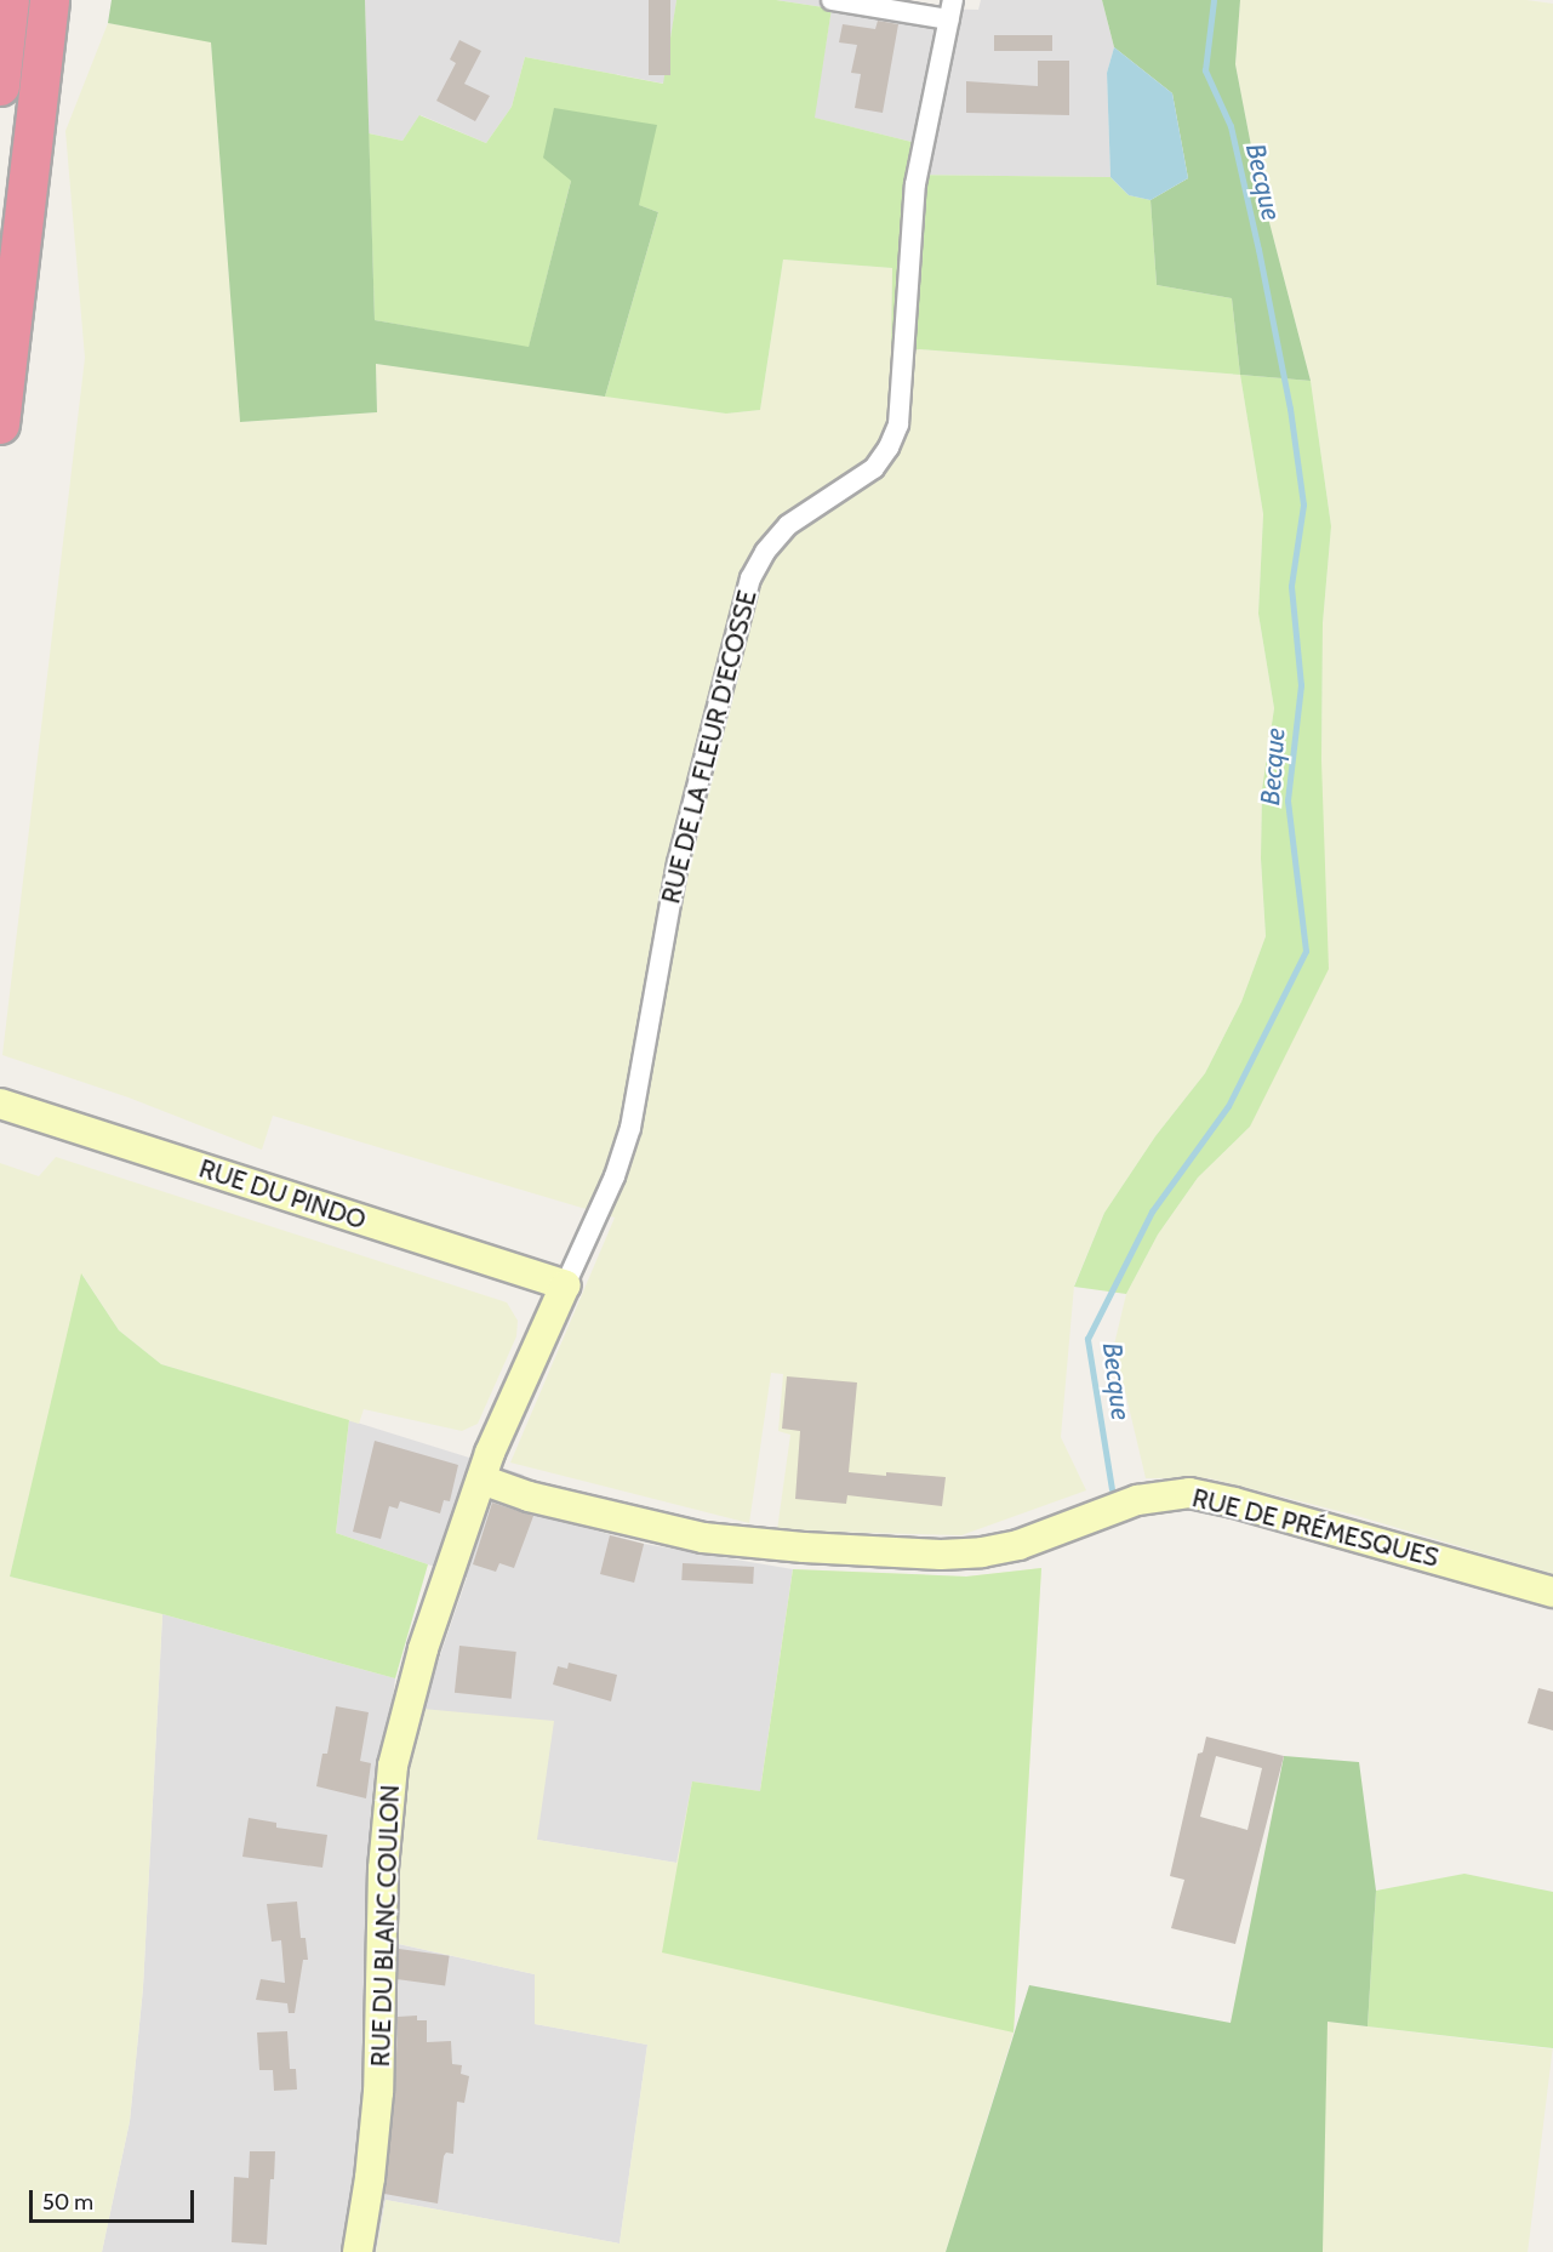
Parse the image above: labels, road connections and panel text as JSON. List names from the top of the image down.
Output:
{
  "streets": {
    "street": [
      "RUE DE LA FLEUR D'ECOSSE",
      "RUE DU PINDO",
      "RUE DE PRÉMESQUES",
      "RUE DU BLANC COULON"
    ]
  },
  "crossings": [
    ["RUE DE LA FLEUR D'ECOSSE", "RUE DU PINDO"],
    ["RUE DE LA FLEUR D'ECOSSE", "RUE DU BLANC COULON"],
    ["RUE DU PINDO", "RUE DU BLANC COULON"],
    ["RUE DE PRÉMESQUES", "RUE DU BLANC COULON"]
  ],
  "water": ["Becque"],
  "scale_bar": "50 m"
}
